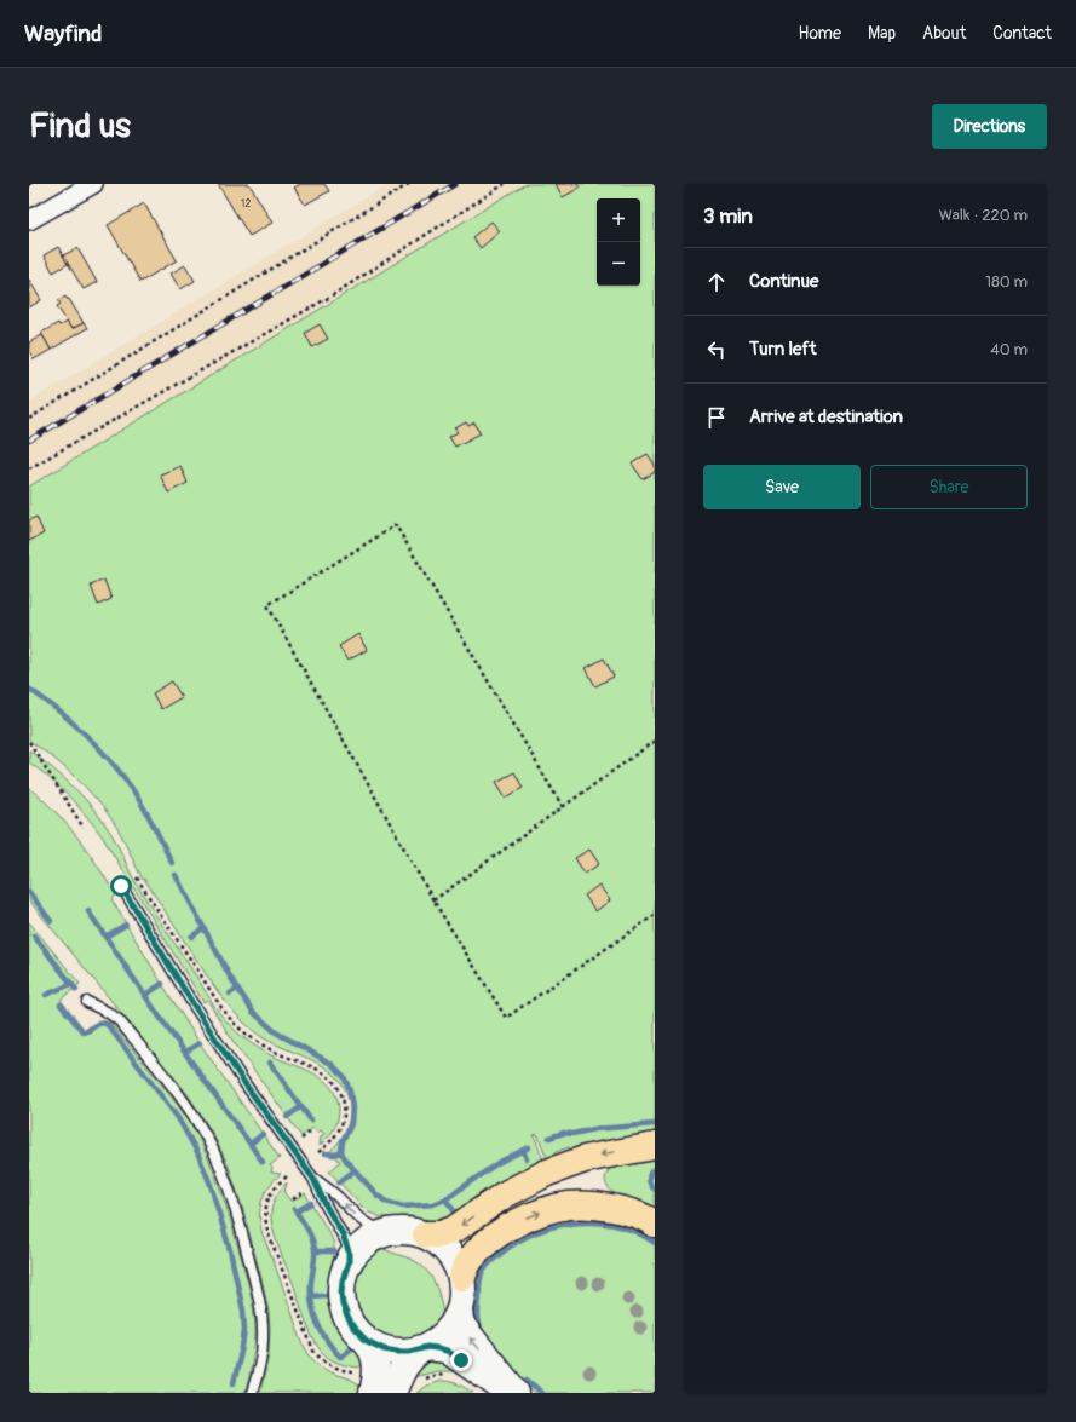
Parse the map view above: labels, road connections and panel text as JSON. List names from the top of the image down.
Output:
{
  "house_numbers": ["12"],
  "page": {
    "header": "Wayfind",
    "nav": [
      "Home",
      "Map",
      "About",
      "Contact"
    ],
    "buttons": [
      "Directions",
      ["Save", "Share"]
    ],
    "title": "Find us",
    "heading": ["3 min", "Walk · 220 m"],
    "map_buttons": ["+", "−"],
    "list": [
      ["Continue", "180 m"],
      ["Turn left", "40 m"],
      "Arrive at destination"
    ]
  }
}
